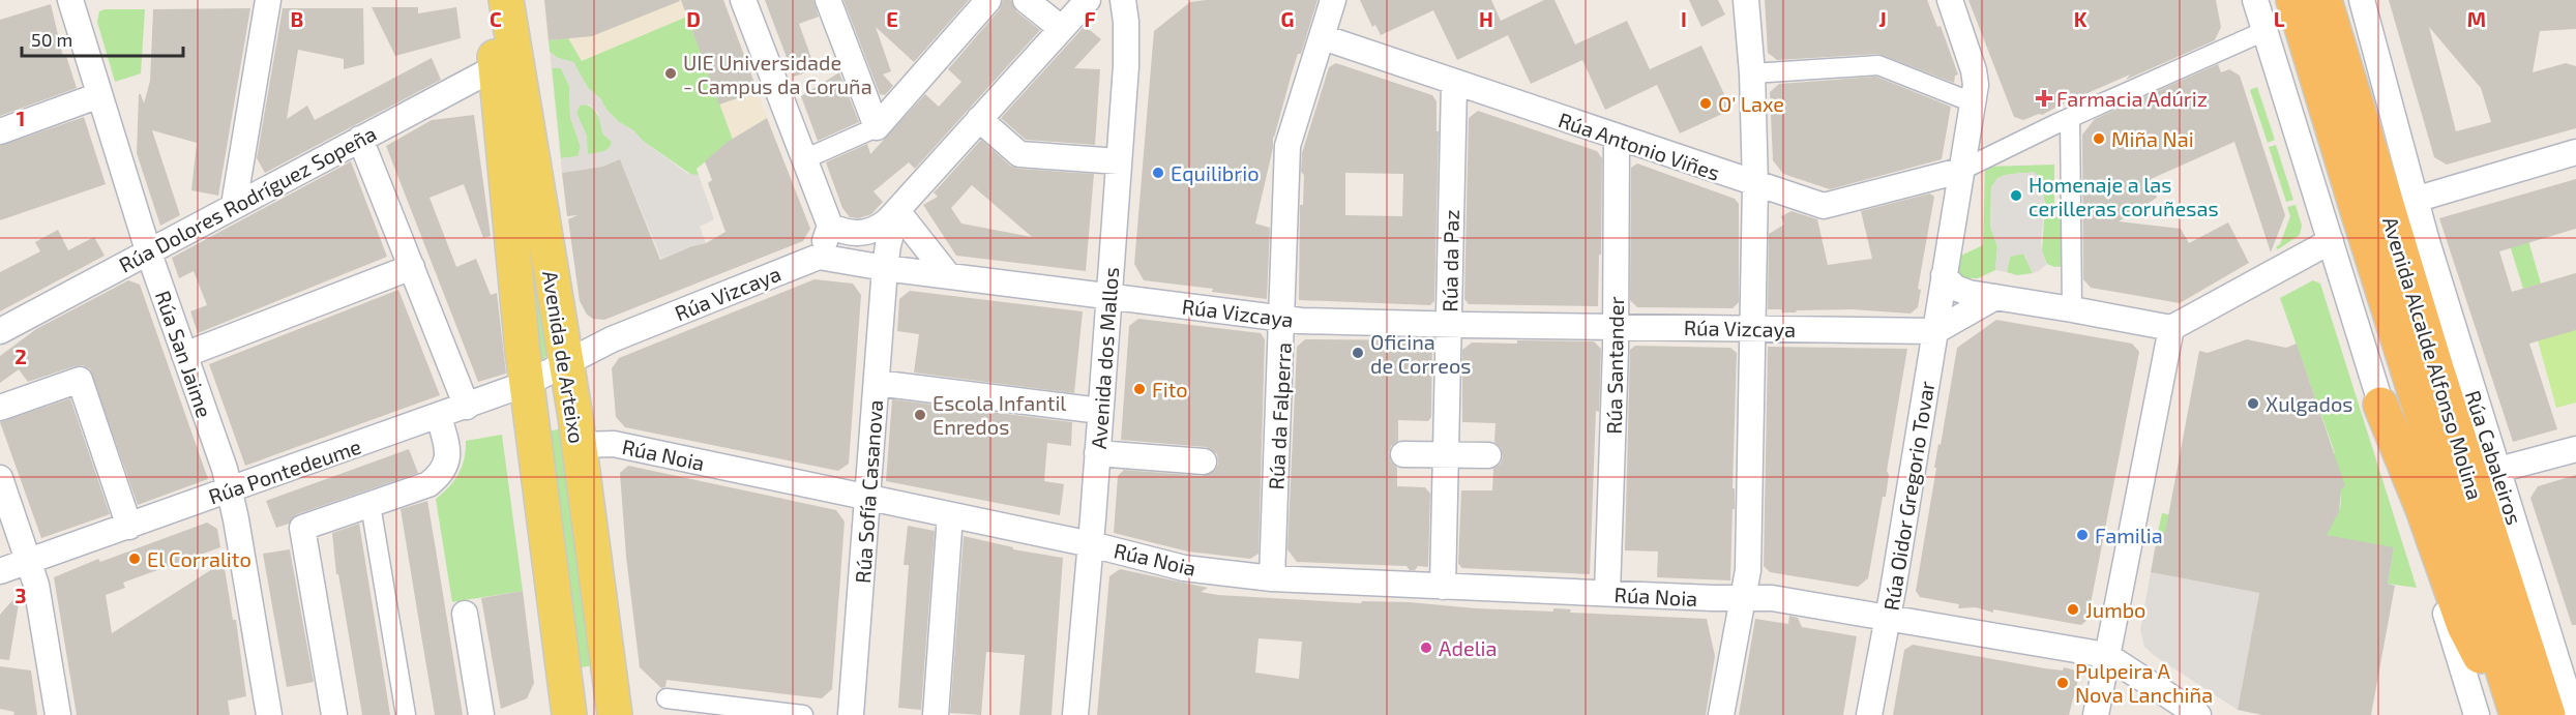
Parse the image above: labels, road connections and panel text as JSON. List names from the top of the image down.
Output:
{
  "streets": {
    "highway": ["Avenida Alcalde Alfonso Molina"],
    "main road": ["Avenida de Arteixo"],
    "street": [
      "Rúa Antonio Viñes",
      "Rúa Dolores Rodríguez Sopeña",
      "Rúa da Paz",
      "Rúa Vizcaya",
      "Rúa San Jaime",
      "Avenida dos Mallos",
      "Rúa Santander",
      "Rúa da Falperra",
      "Rúa Noia",
      "Rúa Cabaleiros",
      "Rúa Pontedeume",
      "Rúa Sofía Casanova",
      "Rúa Oidor Gregorio Tovar"
    ]
  },
  "crossings": [
    ["Rúa Antonio Viñes", "Rúa da Paz"],
    ["Rúa Antonio Viñes", "Rúa Santander"],
    ["Rúa Antonio Viñes", "Rúa da Falperra"],
    ["Rúa Antonio Viñes", "Rúa Oidor Gregorio Tovar"],
    ["Rúa Dolores Rodríguez Sopeña", "Rúa San Jaime"],
    ["Rúa Dolores Rodríguez Sopeña", "Avenida de Arteixo"],
    ["Rúa da Paz", "Rúa Vizcaya"],
    ["Rúa da Paz", "Rúa Noia"],
    ["Rúa Vizcaya", "Avenida de Arteixo"],
    ["Rúa Vizcaya", "Avenida dos Mallos"],
    ["Rúa Vizcaya", "Rúa Santander"],
    ["Rúa Vizcaya", "Rúa da Falperra"],
    ["Rúa Vizcaya", "Rúa Pontedeume"],
    ["Rúa Vizcaya", "Rúa Sofía Casanova"],
    ["Rúa Vizcaya", "Rúa Oidor Gregorio Tovar"],
    ["Rúa San Jaime", "Rúa Pontedeume"],
    ["Avenida de Arteixo", "Rúa Noia"],
    ["Avenida de Arteixo", "Rúa Pontedeume"],
    ["Avenida dos Mallos", "Rúa Noia"],
    ["Avenida Alcalde Alfonso Molina", "Rúa Cabaleiros"],
    ["Rúa Santander", "Rúa Noia"],
    ["Rúa da Falperra", "Rúa Noia"],
    ["Rúa Noia", "Rúa Sofía Casanova"],
    ["Rúa Noia", "Rúa Oidor Gregorio Tovar"]
  ],
  "places": {
    "other": [
      "UIE Universidade - Campus da Coruña",
      "O' Laxe",
      "Miña Nai",
      "Equilibrio",
      "Homenaje a las cerilleras coruñesas",
      "Oficina de Correos",
      "Fito",
      "Xulgados",
      "Escola Infantil Enredos",
      "Familia",
      "El Corralito",
      "Jumbo",
      "Adelia",
      "Pulpeira A Nova Lanchiña"
    ],
    "health": ["Farmacia Adúriz"]
  },
  "scale_bar": "50 m",
  "grid": {
    "columns": [
      "B",
      "C",
      "D",
      "E",
      "F",
      "G",
      "H",
      "I",
      "J",
      "K",
      "L",
      "M"
    ],
    "rows": ["1", "2", "3"]
  }
}
